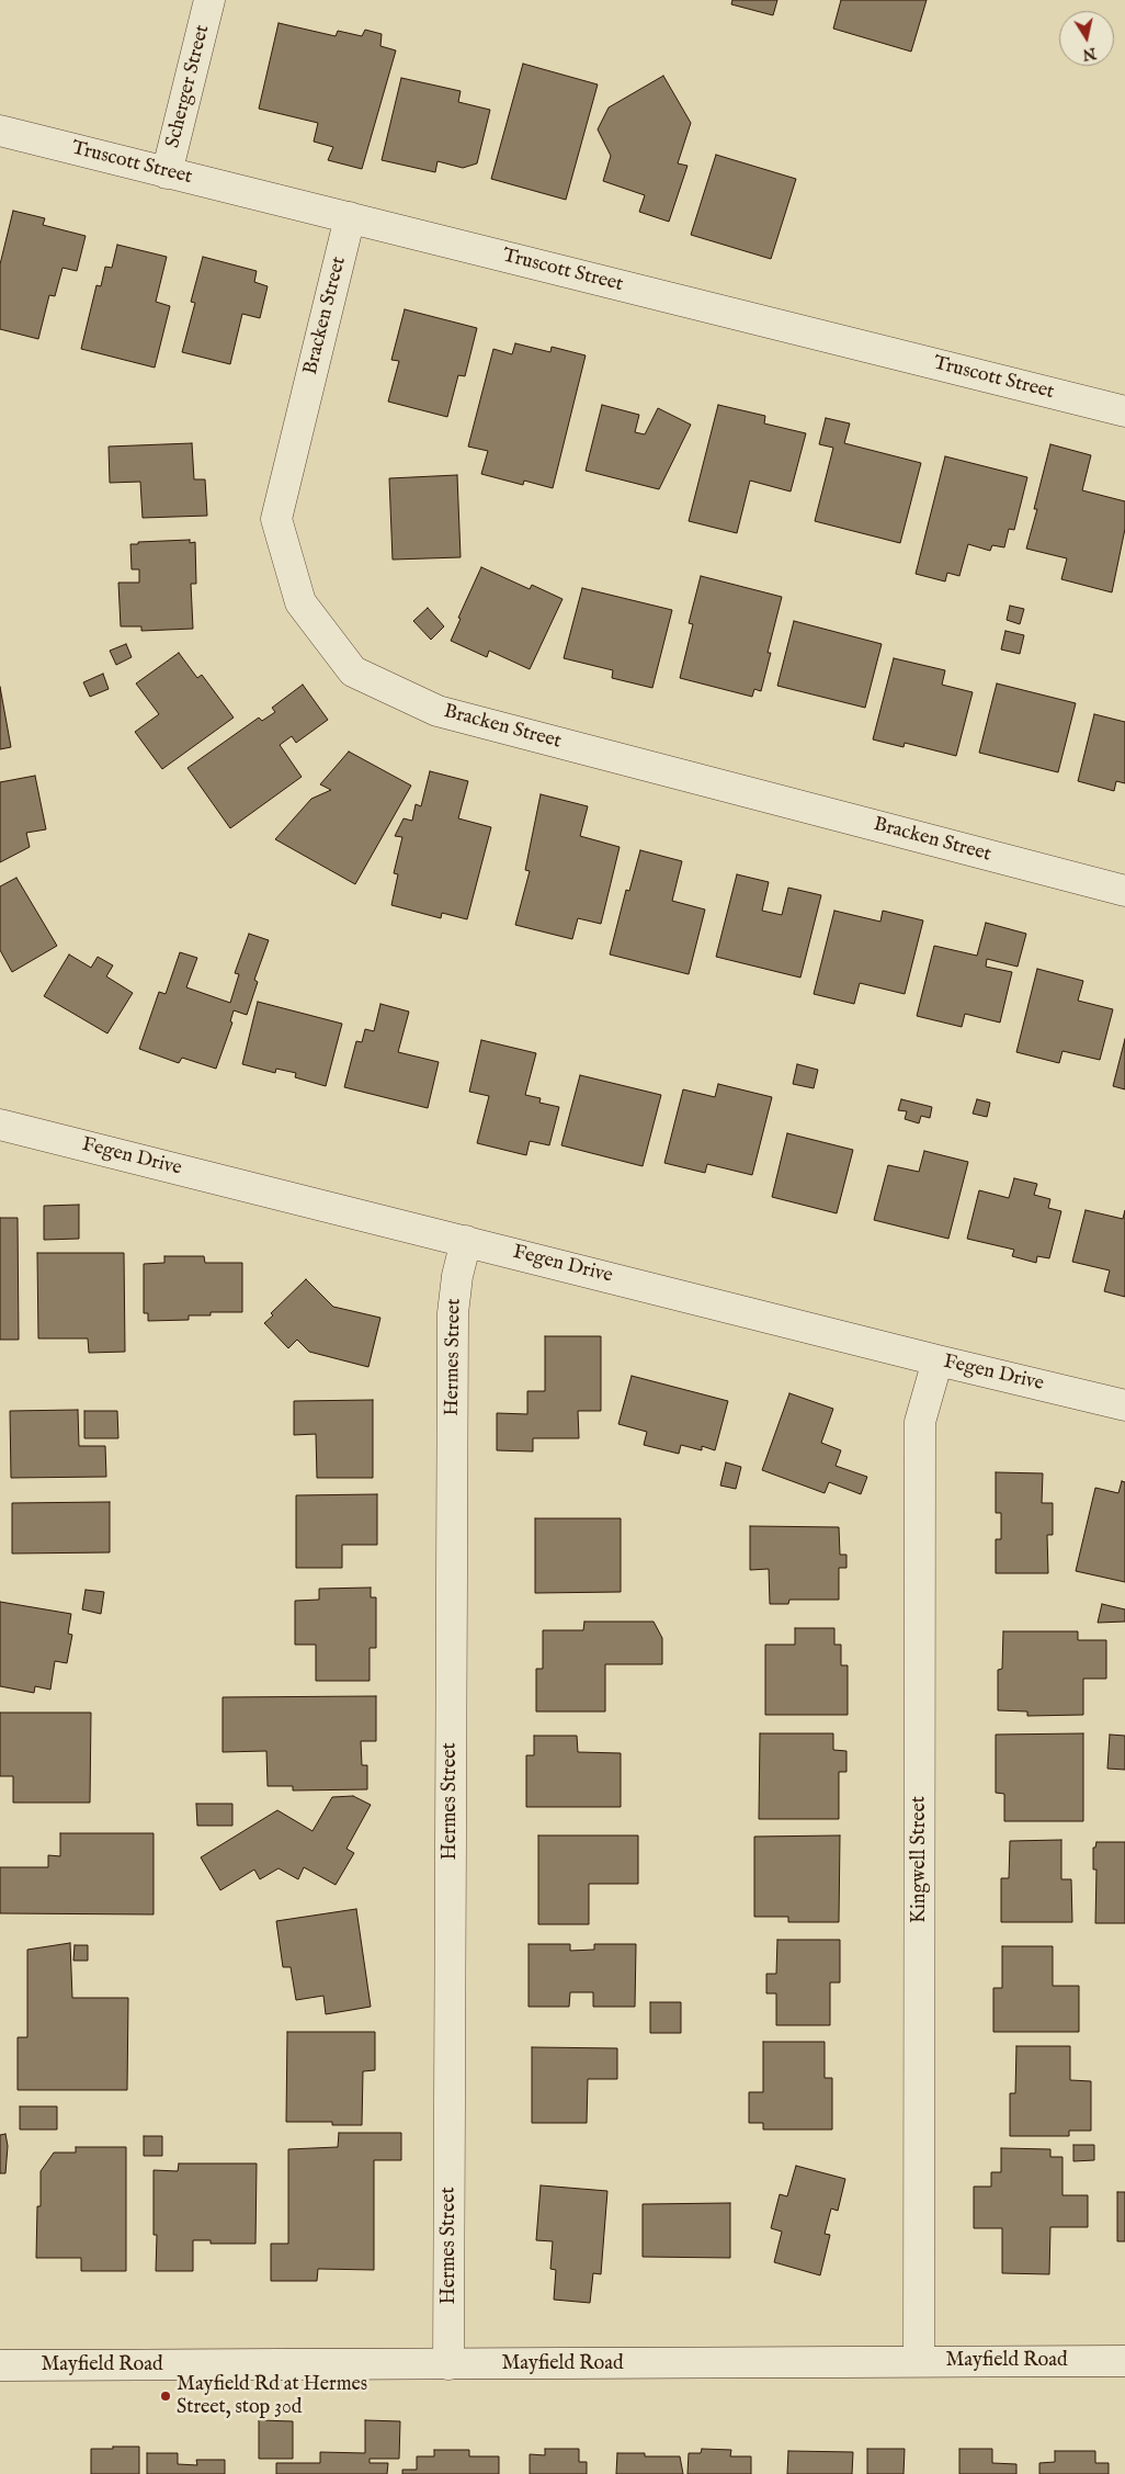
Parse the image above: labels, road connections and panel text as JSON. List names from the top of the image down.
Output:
{
  "streets": {
    "street": [
      "Scherger Street",
      "Truscott Street",
      "Bracken Street",
      "Fegen Drive",
      "Hermes Street",
      "Kingwell Street",
      "Mayfield Road"
    ]
  },
  "crossings": [
    ["Scherger Street", "Truscott Street"],
    ["Truscott Street", "Bracken Street"],
    ["Fegen Drive", "Hermes Street"],
    ["Fegen Drive", "Kingwell Street"],
    ["Hermes Street", "Mayfield Road"],
    ["Kingwell Street", "Mayfield Road"]
  ],
  "places": ["Mayfield Rd at Hermes Street, stop 30d"],
  "north": "bottom"
}
